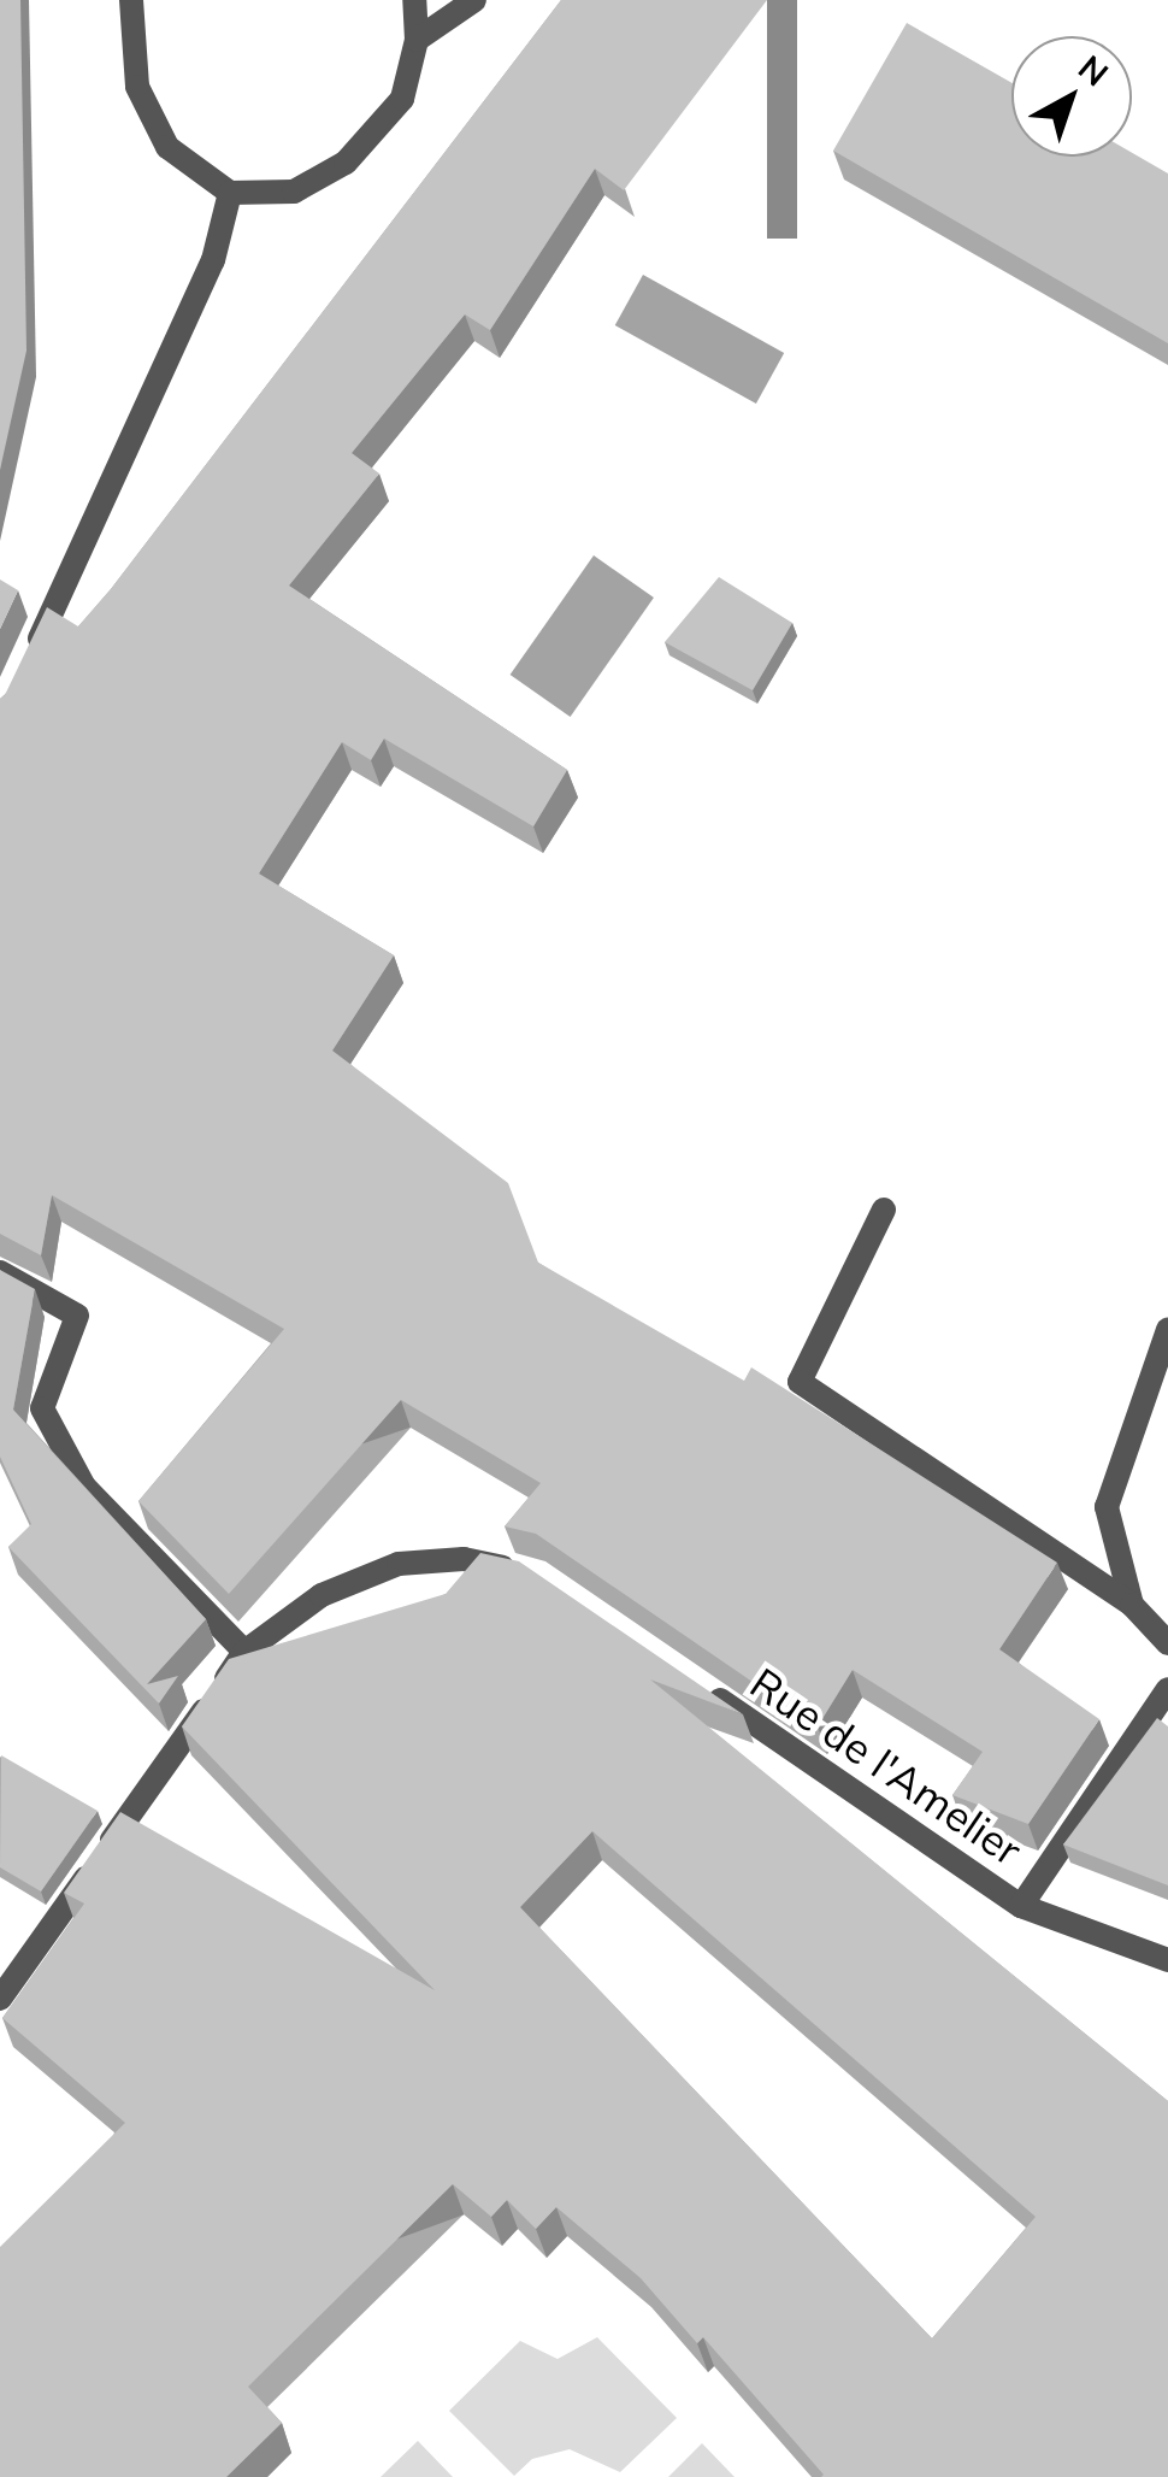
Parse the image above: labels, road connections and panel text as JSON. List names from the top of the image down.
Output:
{
  "streets": {
    "street": ["Rue de l'Amelier"]
  },
  "north": "top right"
}
